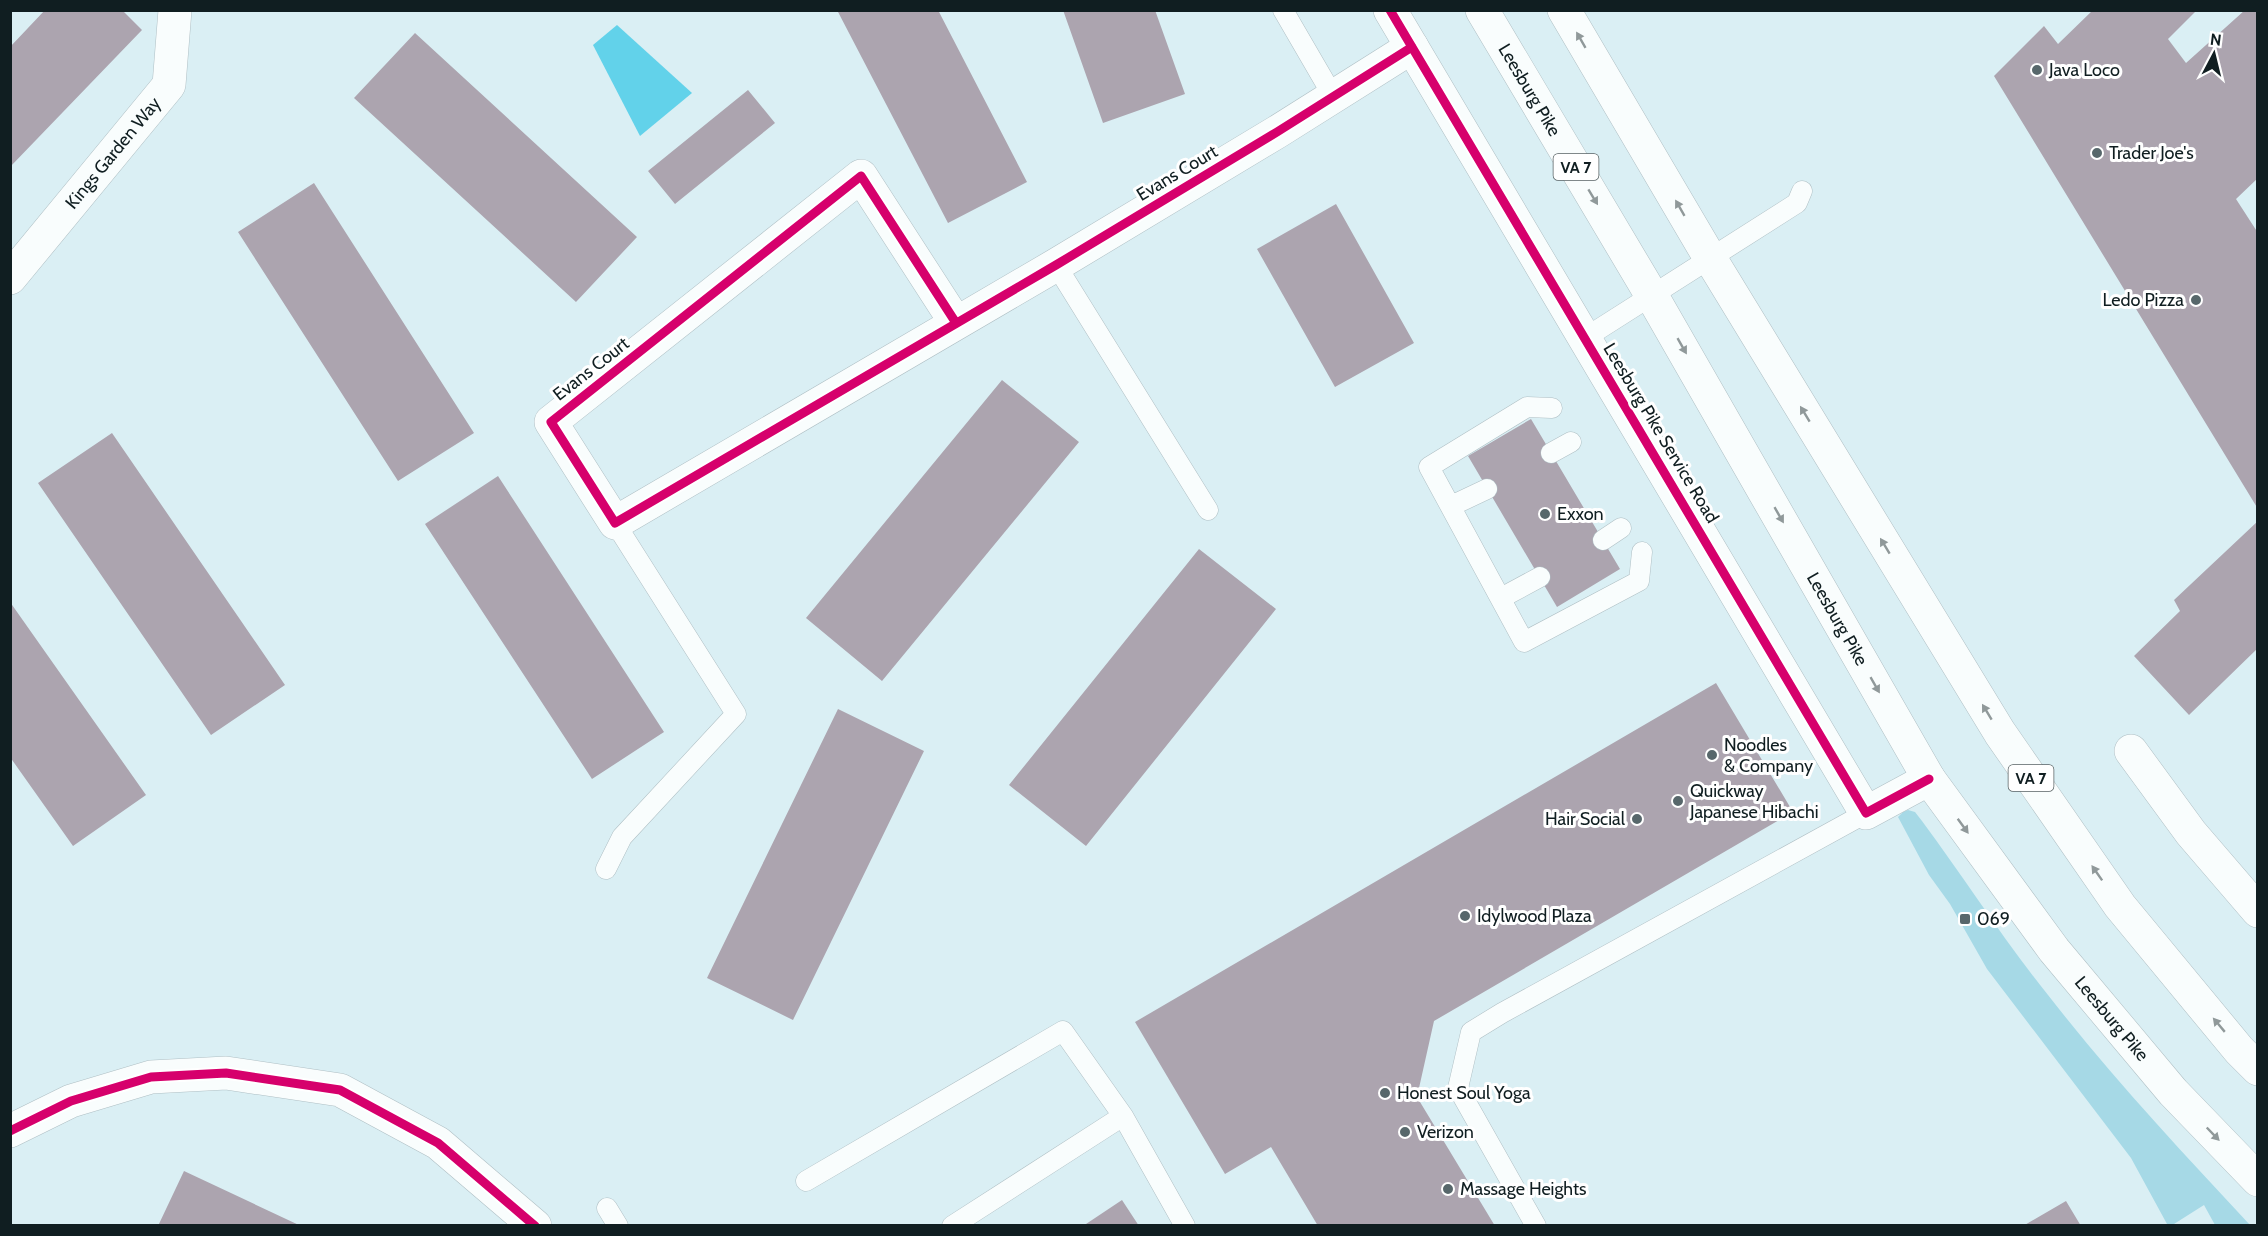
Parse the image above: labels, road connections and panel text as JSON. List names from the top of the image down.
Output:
{
  "streets": {
    "street": [
      "Leesburg Pike",
      "Kings Garden Way",
      "VA 7",
      "Evans Court",
      "Leesburg Pike Service Road"
    ]
  },
  "crossings": [
    ["Evans Court", "Leesburg Pike Service Road"]
  ],
  "places": {
    "other": [
      "Java Loco",
      "Trader Joe's",
      "Ledo Pizza",
      "Exxon",
      "Noodles & Company",
      "Quickway Japanese Hibachi",
      "Hair Social",
      "Idylwood Plaza",
      "Honest Soul Yoga",
      "Verizon",
      "Massage Heights"
    ],
    "transit": ["069"]
  },
  "north": "top"
}
